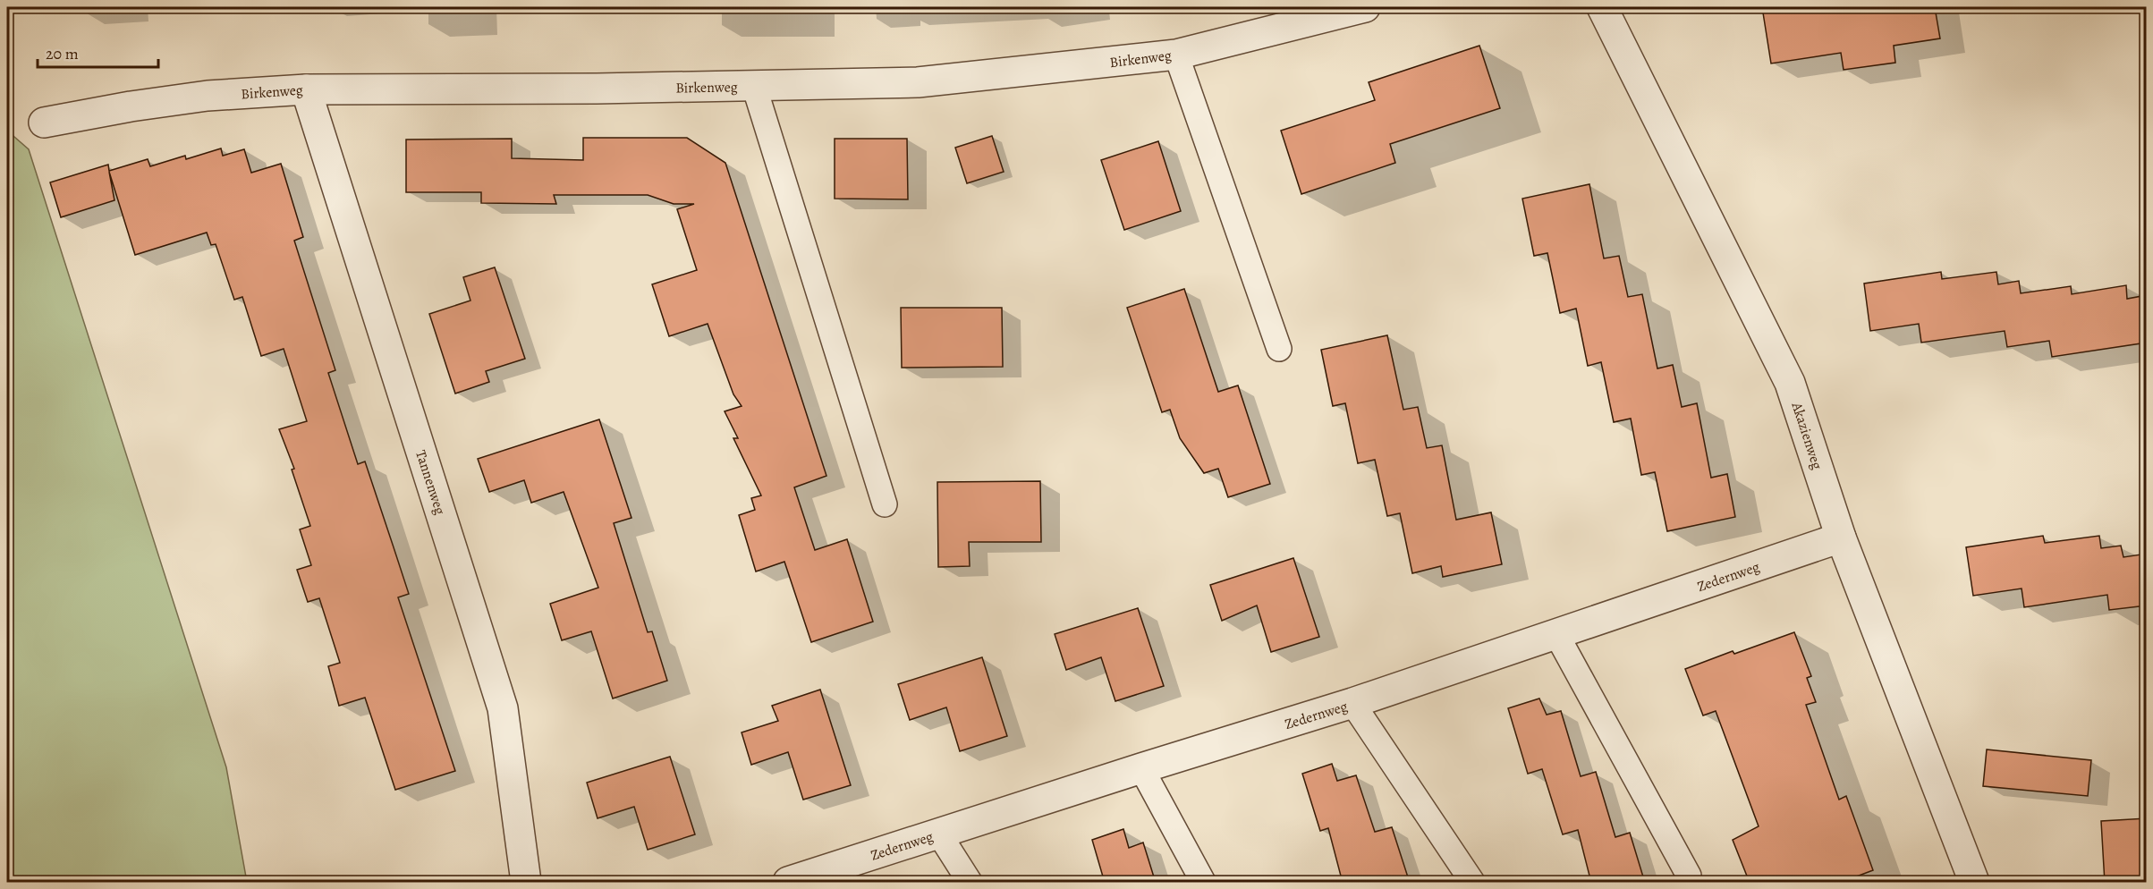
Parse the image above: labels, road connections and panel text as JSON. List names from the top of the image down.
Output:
{
  "streets": {
    "street": [
      "Birkenweg",
      "Akazienweg",
      "Tannenweg",
      "Zedernweg"
    ]
  },
  "crossings": [
    ["Birkenweg", "Tannenweg"],
    ["Akazienweg", "Zedernweg"]
  ],
  "scale_bar": "20 m"
}
